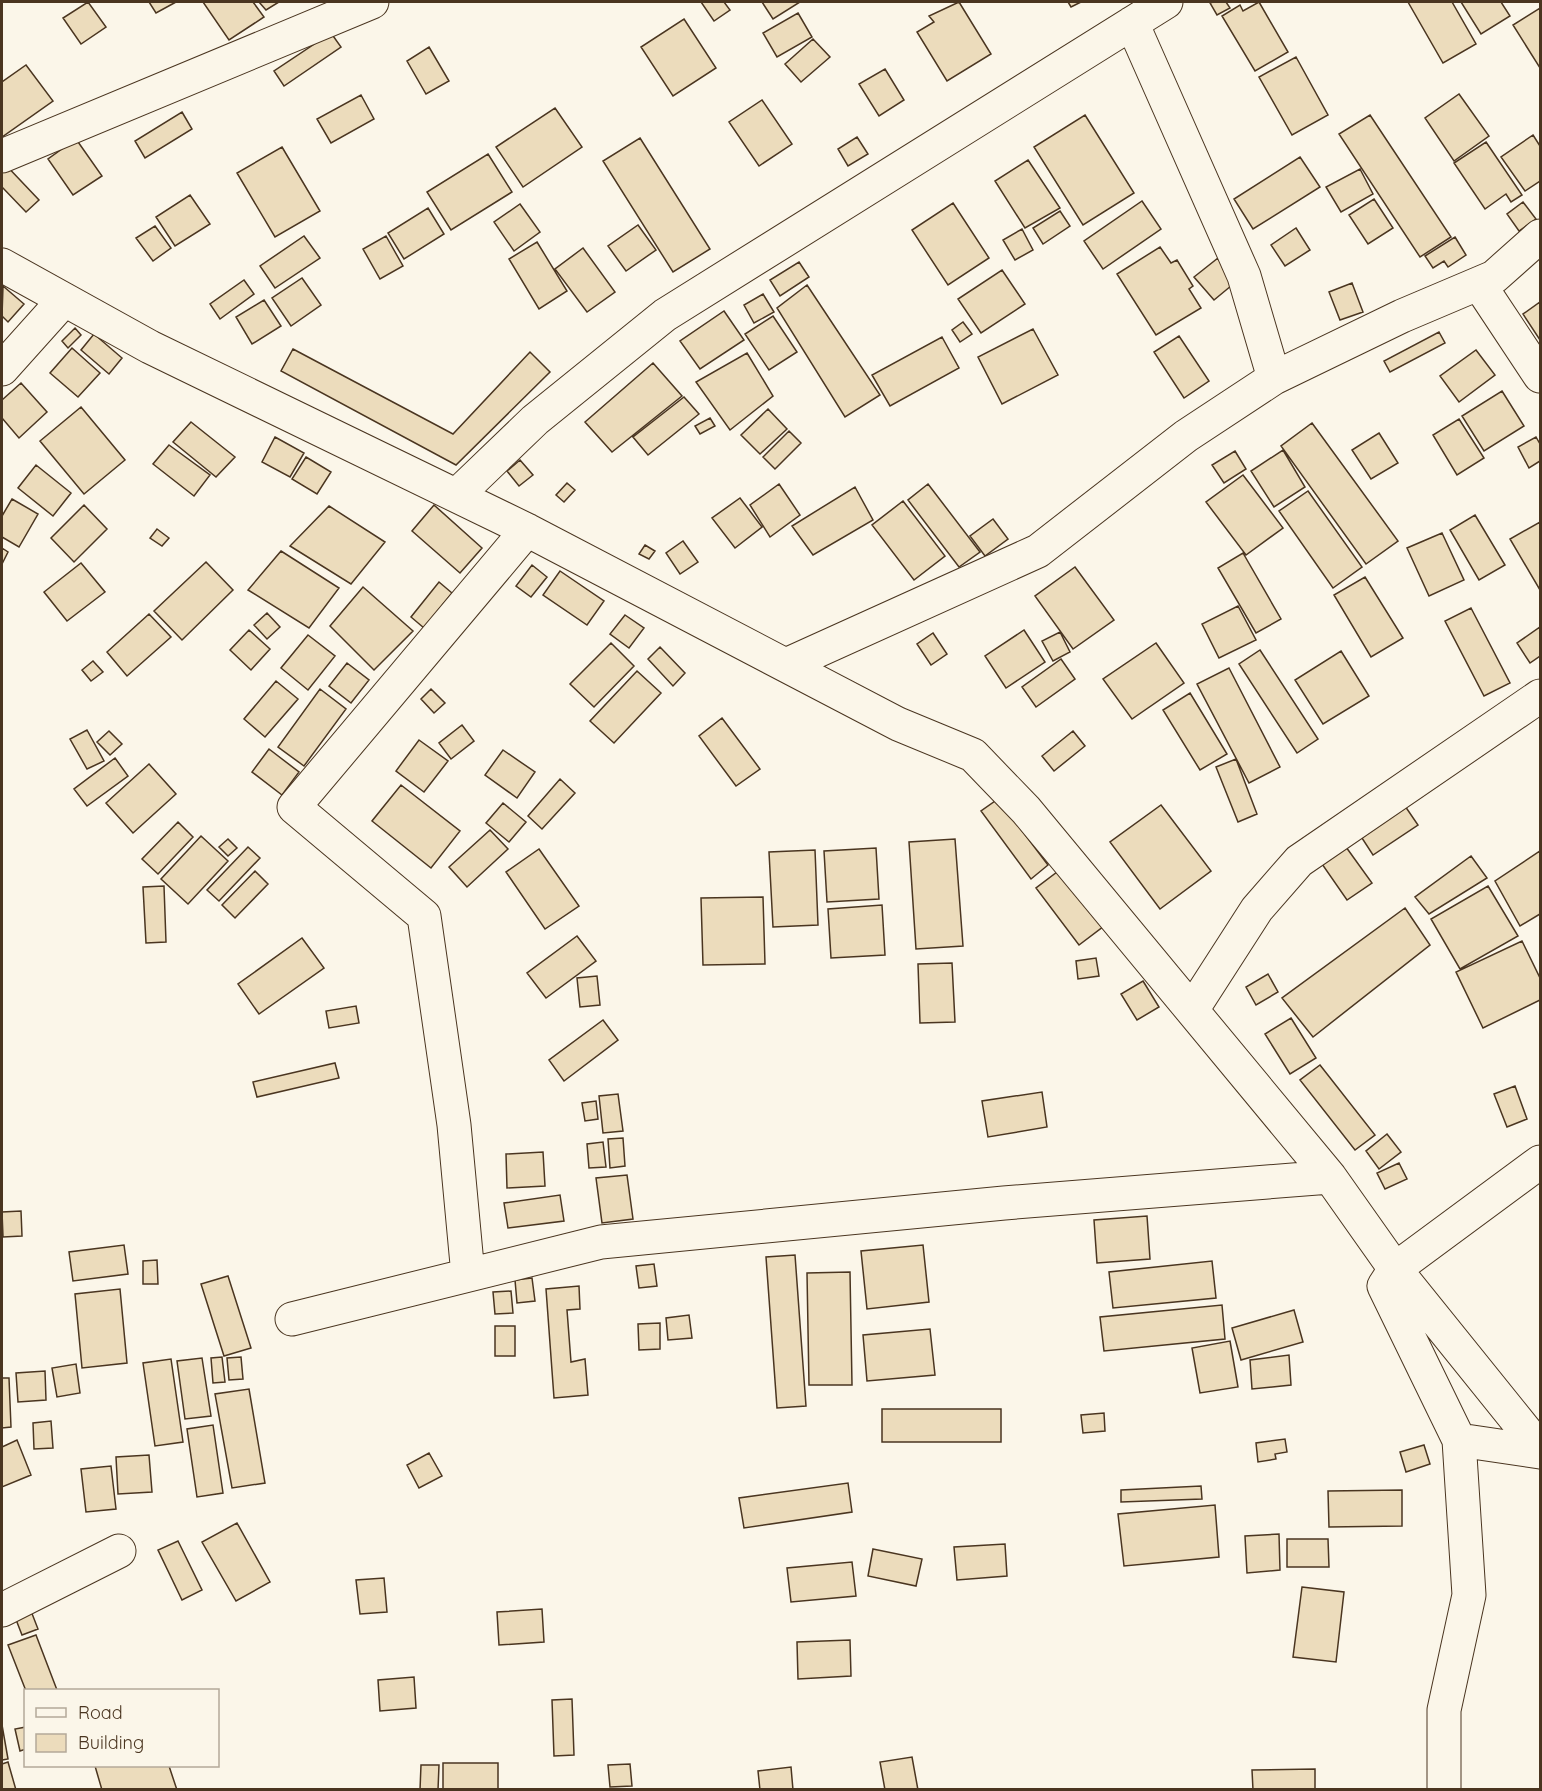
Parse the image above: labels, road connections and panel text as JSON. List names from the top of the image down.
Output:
{
  "legend": ["Road", "Building"]
}
